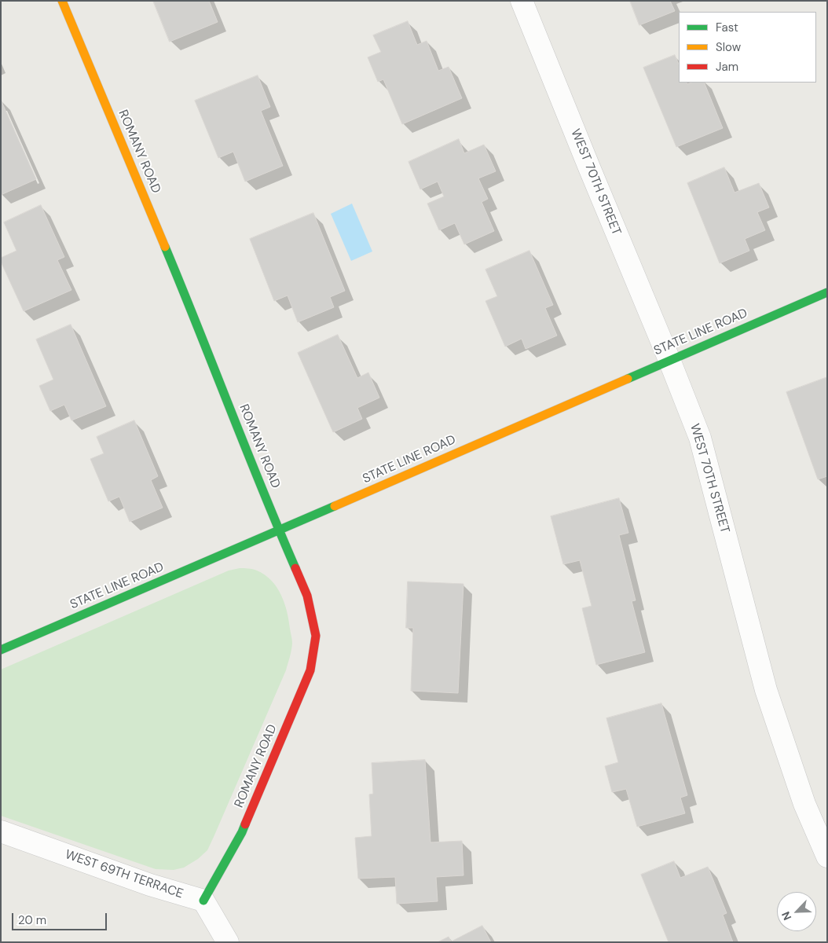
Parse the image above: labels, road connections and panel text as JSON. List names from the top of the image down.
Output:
{
  "streets": {
    "street": [
      "ROMANY ROAD",
      "WEST 70TH STREET",
      "STATE LINE ROAD",
      "WEST 69TH TERRACE"
    ]
  },
  "crossings": [
    ["ROMANY ROAD", "STATE LINE ROAD"],
    ["ROMANY ROAD", "WEST 69TH TERRACE"],
    ["WEST 70TH STREET", "STATE LINE ROAD"]
  ],
  "legend": ["Fast", "Slow", "Jam"],
  "scale_bar": "20 m",
  "north": "bottom left"
}
